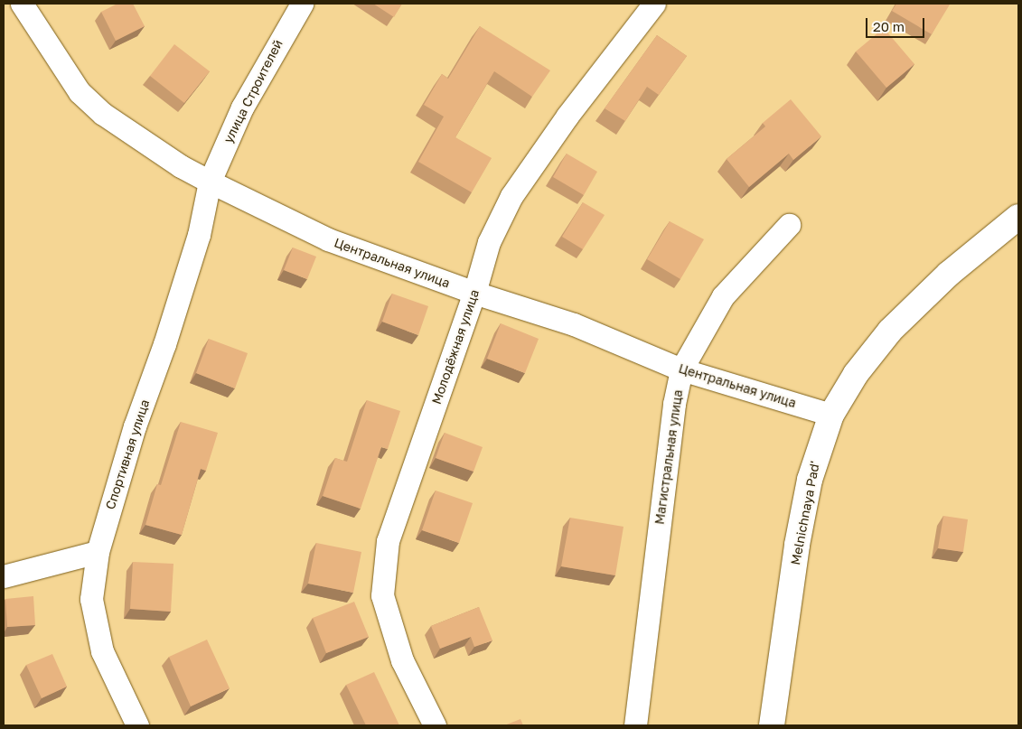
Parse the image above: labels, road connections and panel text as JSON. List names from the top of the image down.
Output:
{
  "streets": {
    "street": [
      "улица Строителей",
      "Центральная улица",
      "Молодёжная улица",
      "Спортивная улица",
      "Магистральная улица",
      "Melnichnaya Pad'"
    ]
  },
  "crossings": [
    ["улица Строителей", "Центральная улица"],
    ["улица Строителей", "Спортивная улица"],
    ["Центральная улица", "Молодёжная улица"],
    ["Центральная улица", "Спортивная улица"],
    ["Центральная улица", "Магистральная улица"],
    ["Центральная улица", "Melnichnaya Pad'"]
  ],
  "scale_bar": "20 m"
}
